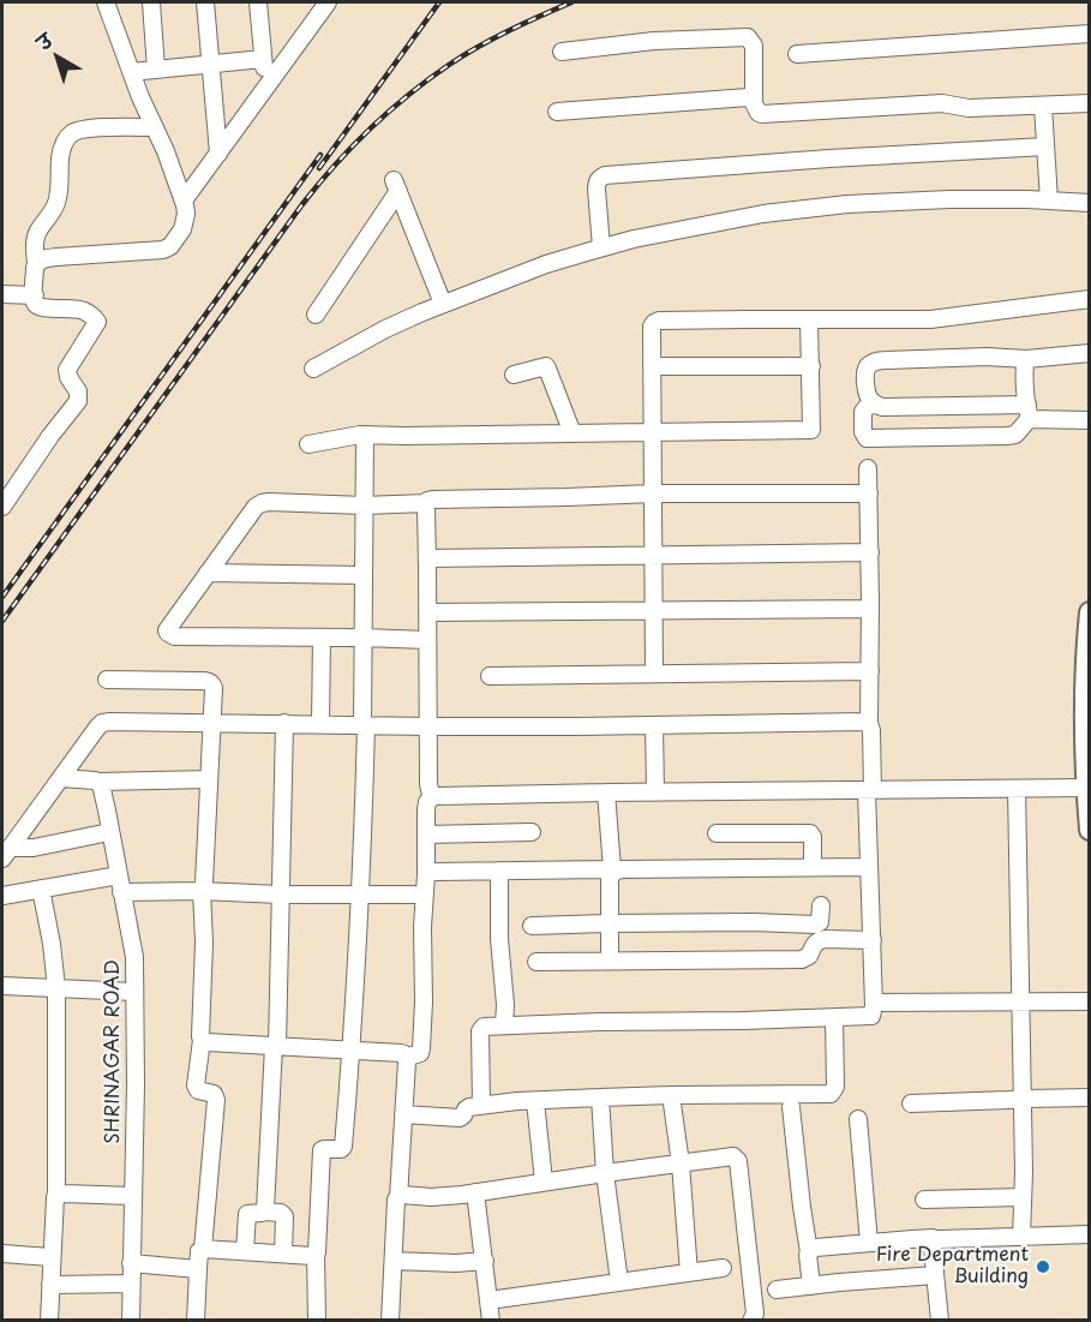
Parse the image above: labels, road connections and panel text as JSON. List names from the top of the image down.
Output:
{
  "streets": {
    "street": ["SHRINAGAR ROAD"]
  },
  "places": ["Fire Department Building"],
  "north": "top left"
}
